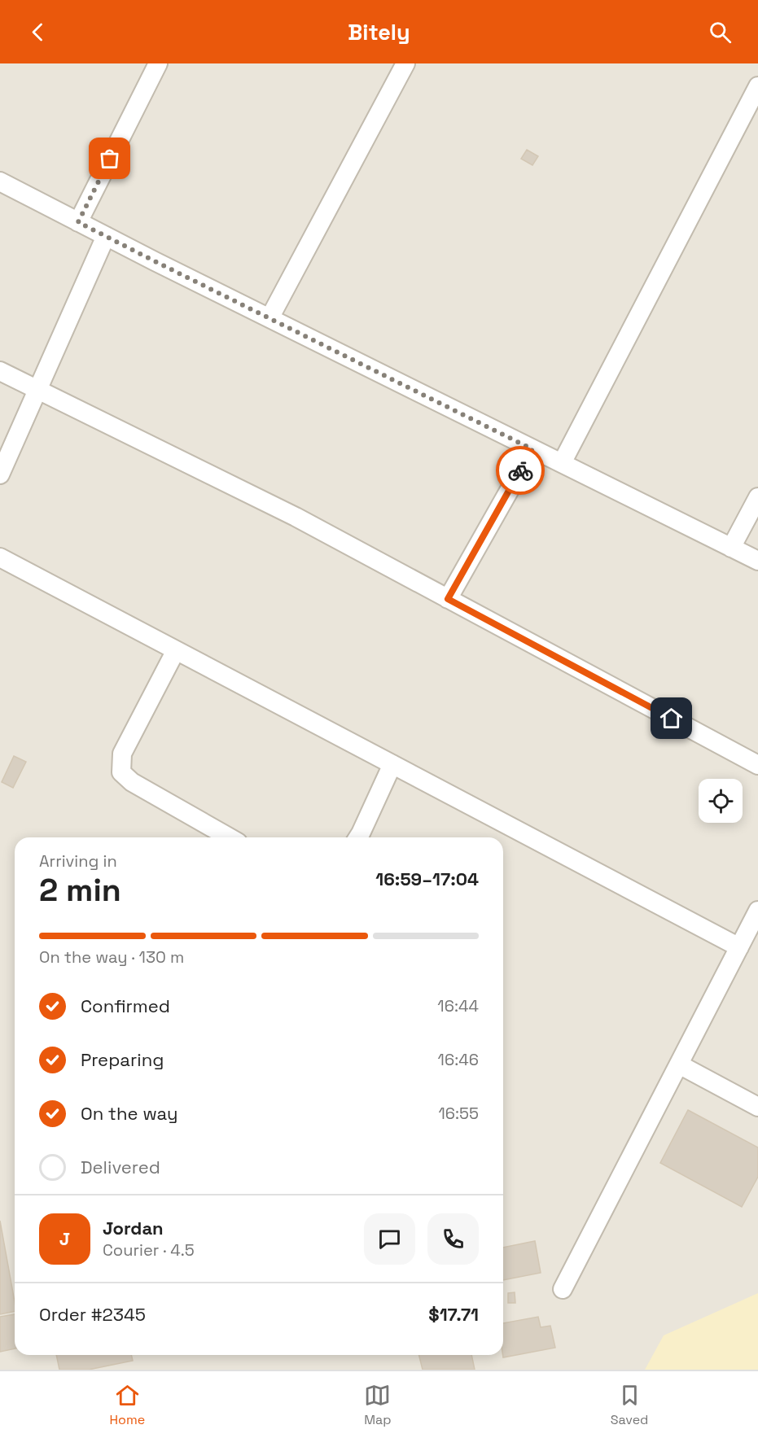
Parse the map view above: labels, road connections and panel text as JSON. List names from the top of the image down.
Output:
{
  "page": {
    "header": "Bitely",
    "heading": ["2 min", "Arriving in", "16:59–17:04"],
    "panel": [
      "Jordan",
      "Courier · 4.5",
      "Order #2345",
      "$17.71"
    ],
    "bar": "On the way · 130 m",
    "list": [
      ["Confirmed", "16:44"],
      ["Preparing", "16:46"],
      ["On the way", "16:55"],
      "Delivered"
    ],
    "round": "J",
    "tabs": ["Home", "Map", "Saved"]
  }
}
